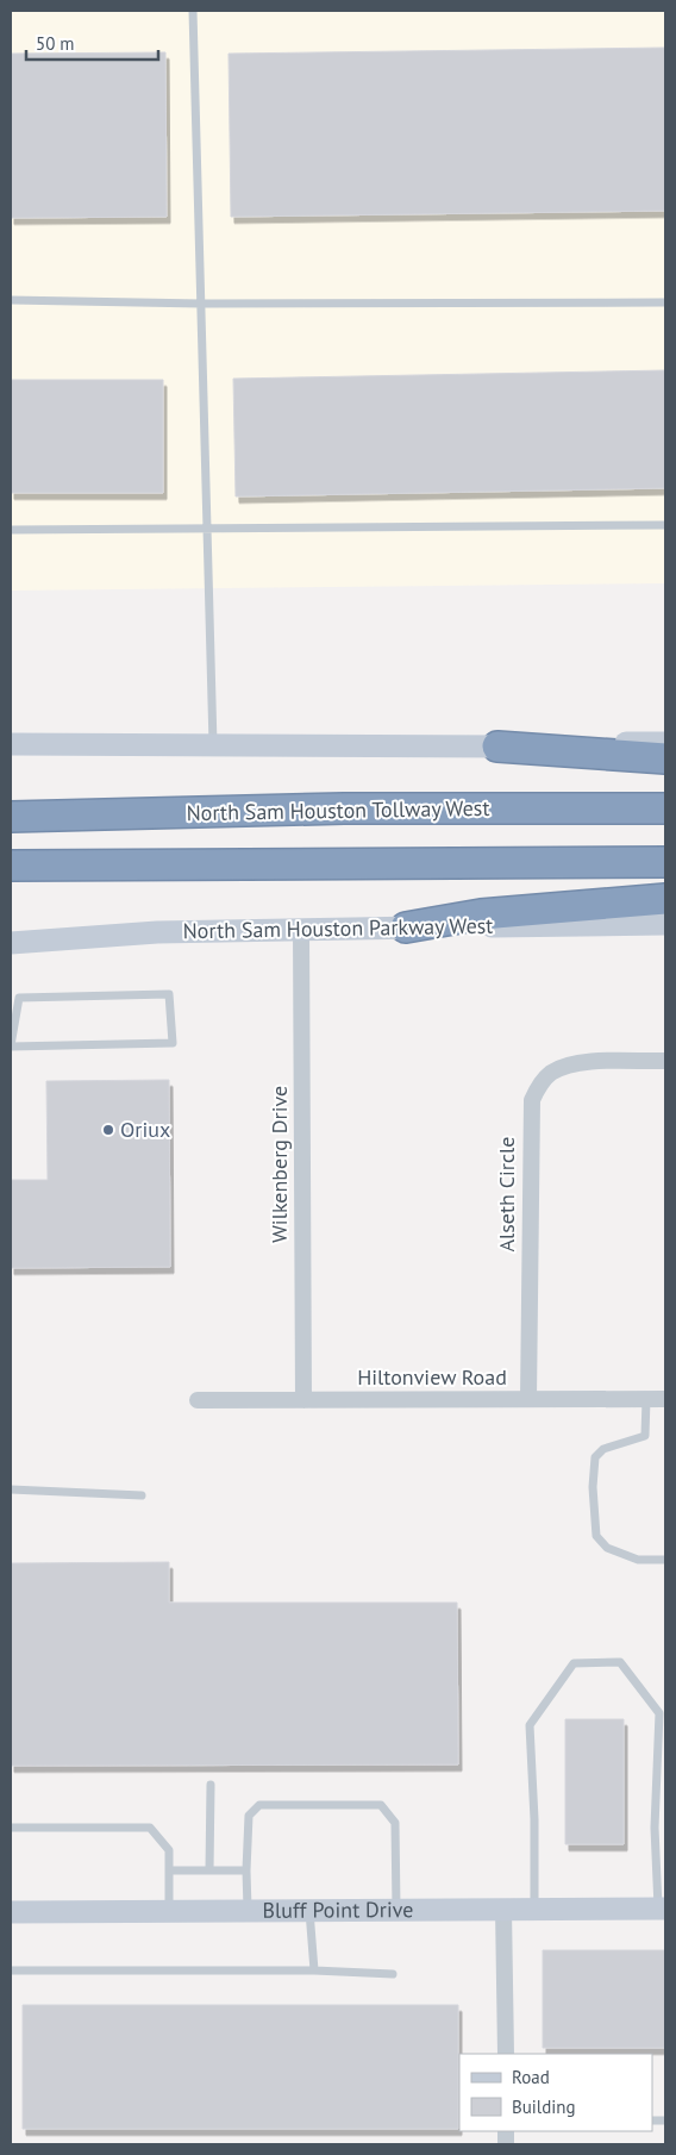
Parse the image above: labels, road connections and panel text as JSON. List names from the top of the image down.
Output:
{
  "streets": {
    "highway": ["North Sam Houston Tollway West"],
    "main road": ["North Sam Houston Parkway West", "Bluff Point Drive"],
    "street": ["Wilkenberg Drive", "Alseth Circle", "Hiltonview Road"]
  },
  "crossings": [
    ["North Sam Houston Parkway West", "Wilkenberg Drive"],
    ["Wilkenberg Drive", "Hiltonview Road"],
    ["Alseth Circle", "Hiltonview Road"]
  ],
  "places": ["Oriux"],
  "legend": ["Road", "Building"],
  "scale_bar": "50 m"
}
